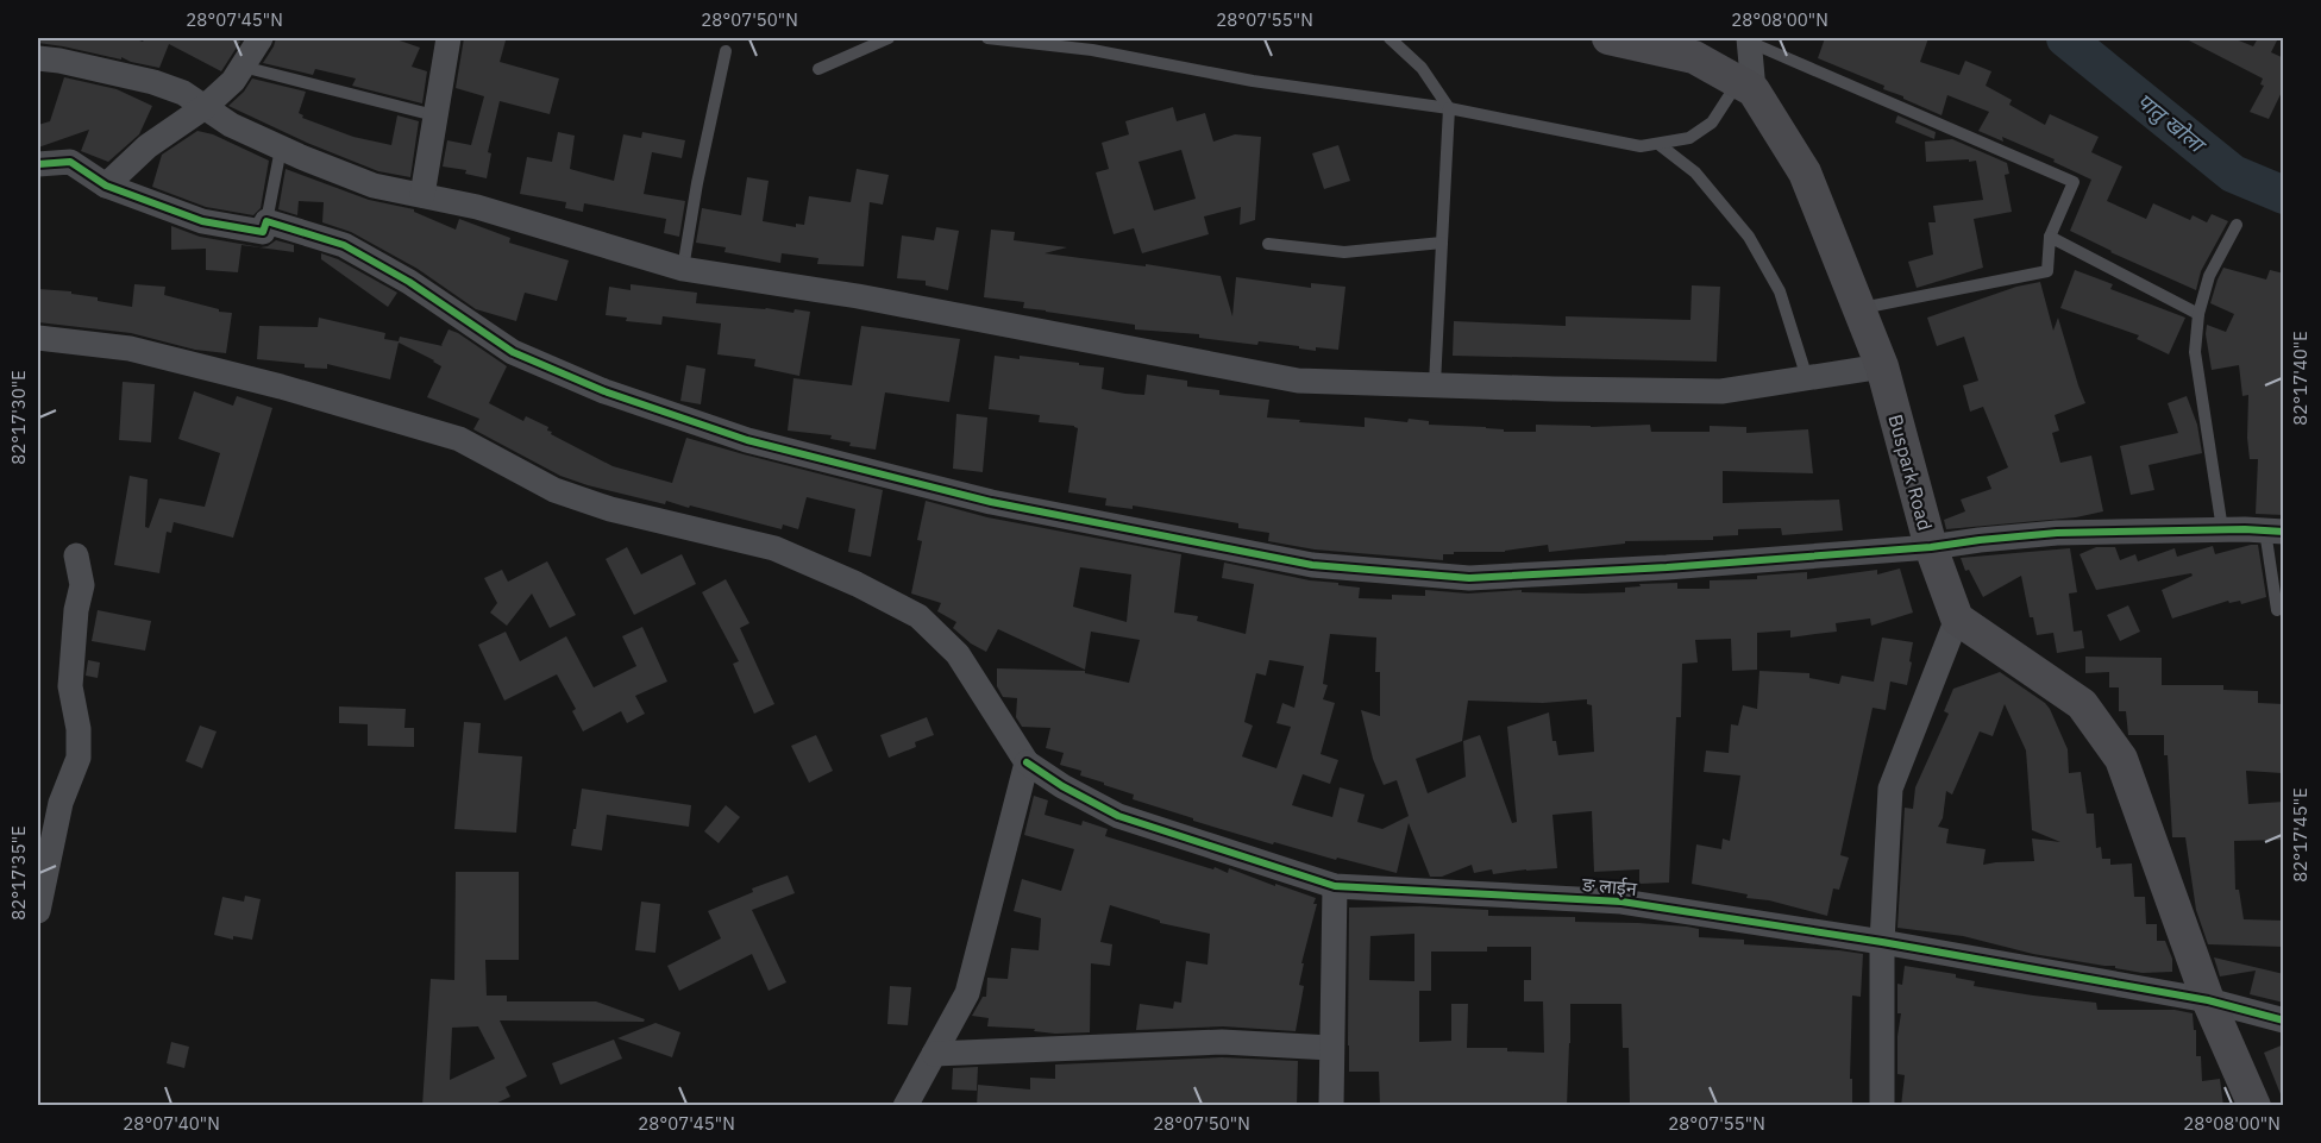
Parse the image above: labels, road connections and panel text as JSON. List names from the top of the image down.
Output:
{
  "streets": {
    "main road": ["Buspark Road"],
    "street": ["ङ लाईन"]
  },
  "water": ["पातु खोला"],
  "coordinates": [
    "28°07'45\"N",
    "28°07'50\"N",
    "28°07'55\"N",
    "28°08'00\"N",
    "82°17'40\"E",
    "82°17'30\"E",
    "82°17'45\"E",
    "82°17'35\"E",
    "28°07'40\"N"
  ]
}
